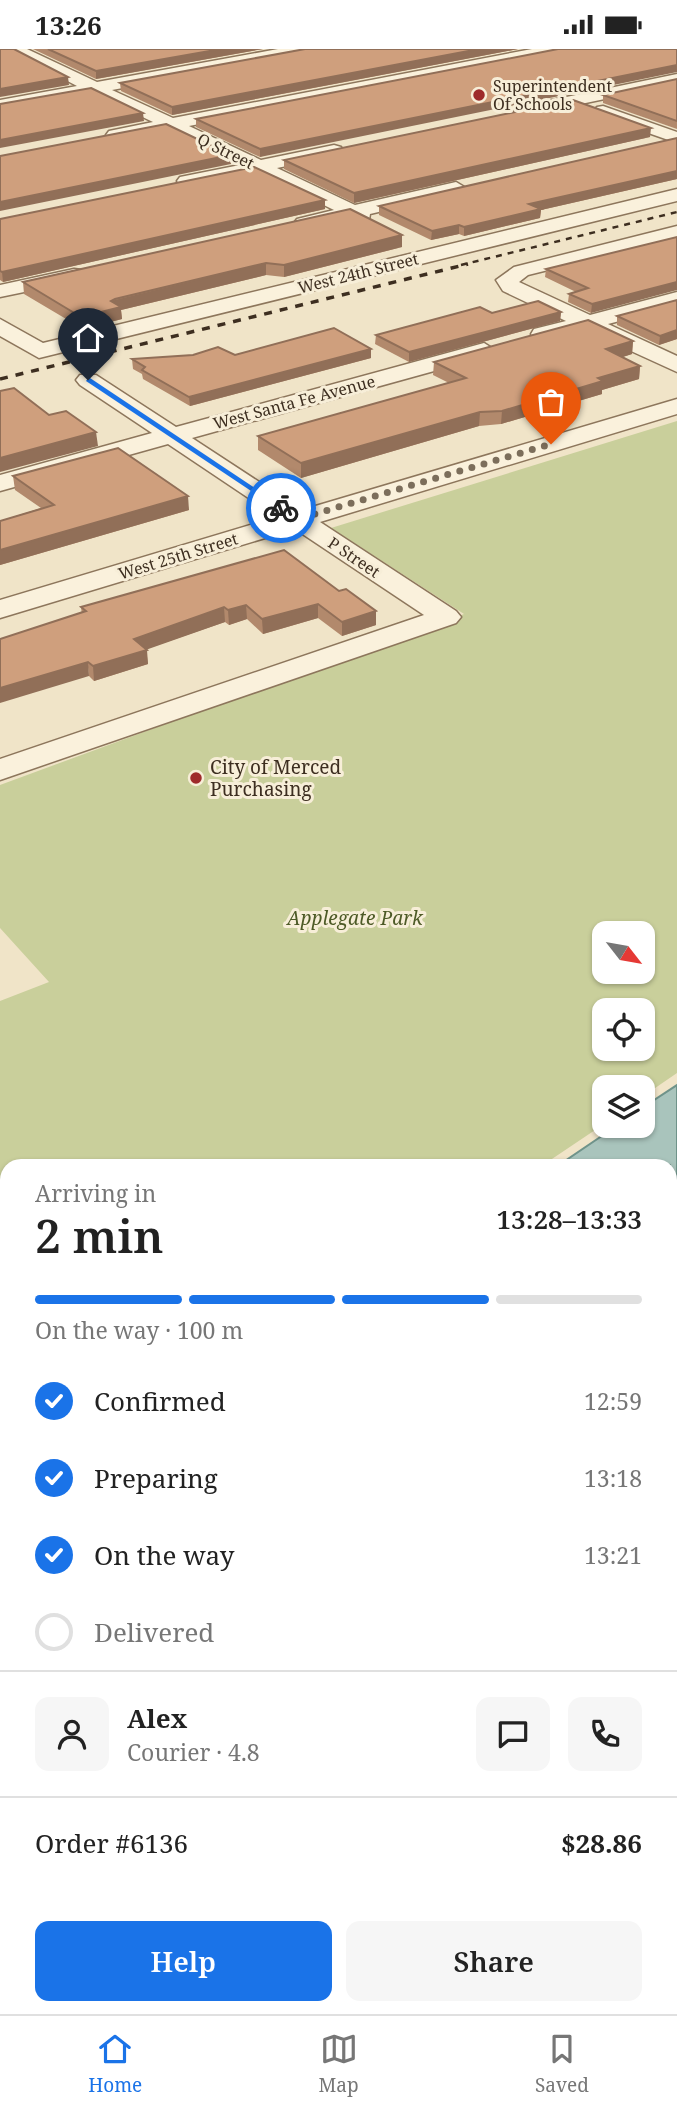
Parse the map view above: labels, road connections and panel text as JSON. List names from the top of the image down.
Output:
{
  "streets": {
    "street": [
      "Q Street",
      "West 24th Street",
      "West Santa Fe Avenue",
      "West 25th Street",
      "P Street"
    ]
  },
  "crossings": [
    ["West Santa Fe Avenue", "P Street"],
    ["West 25th Street", "P Street"]
  ],
  "parks": ["Applegate Park"],
  "places": ["Superintendent Of Schools", "City of Merced Purchasing"],
  "north": "bottom right",
  "page": {
    "status": "13:26",
    "heading": ["2 min", "Arriving in", "13:28–13:33"],
    "panel": [
      "Alex",
      "Courier · 4.8",
      "Order #6136",
      "$28.86"
    ],
    "bar": "On the way · 100 m",
    "list": [
      ["Confirmed", "12:59"],
      ["Preparing", "13:18"],
      ["On the way", "13:21"],
      "Delivered"
    ],
    "buttons": ["Help", "Share"],
    "tabs": ["Home", "Map", "Saved"]
  }
}
